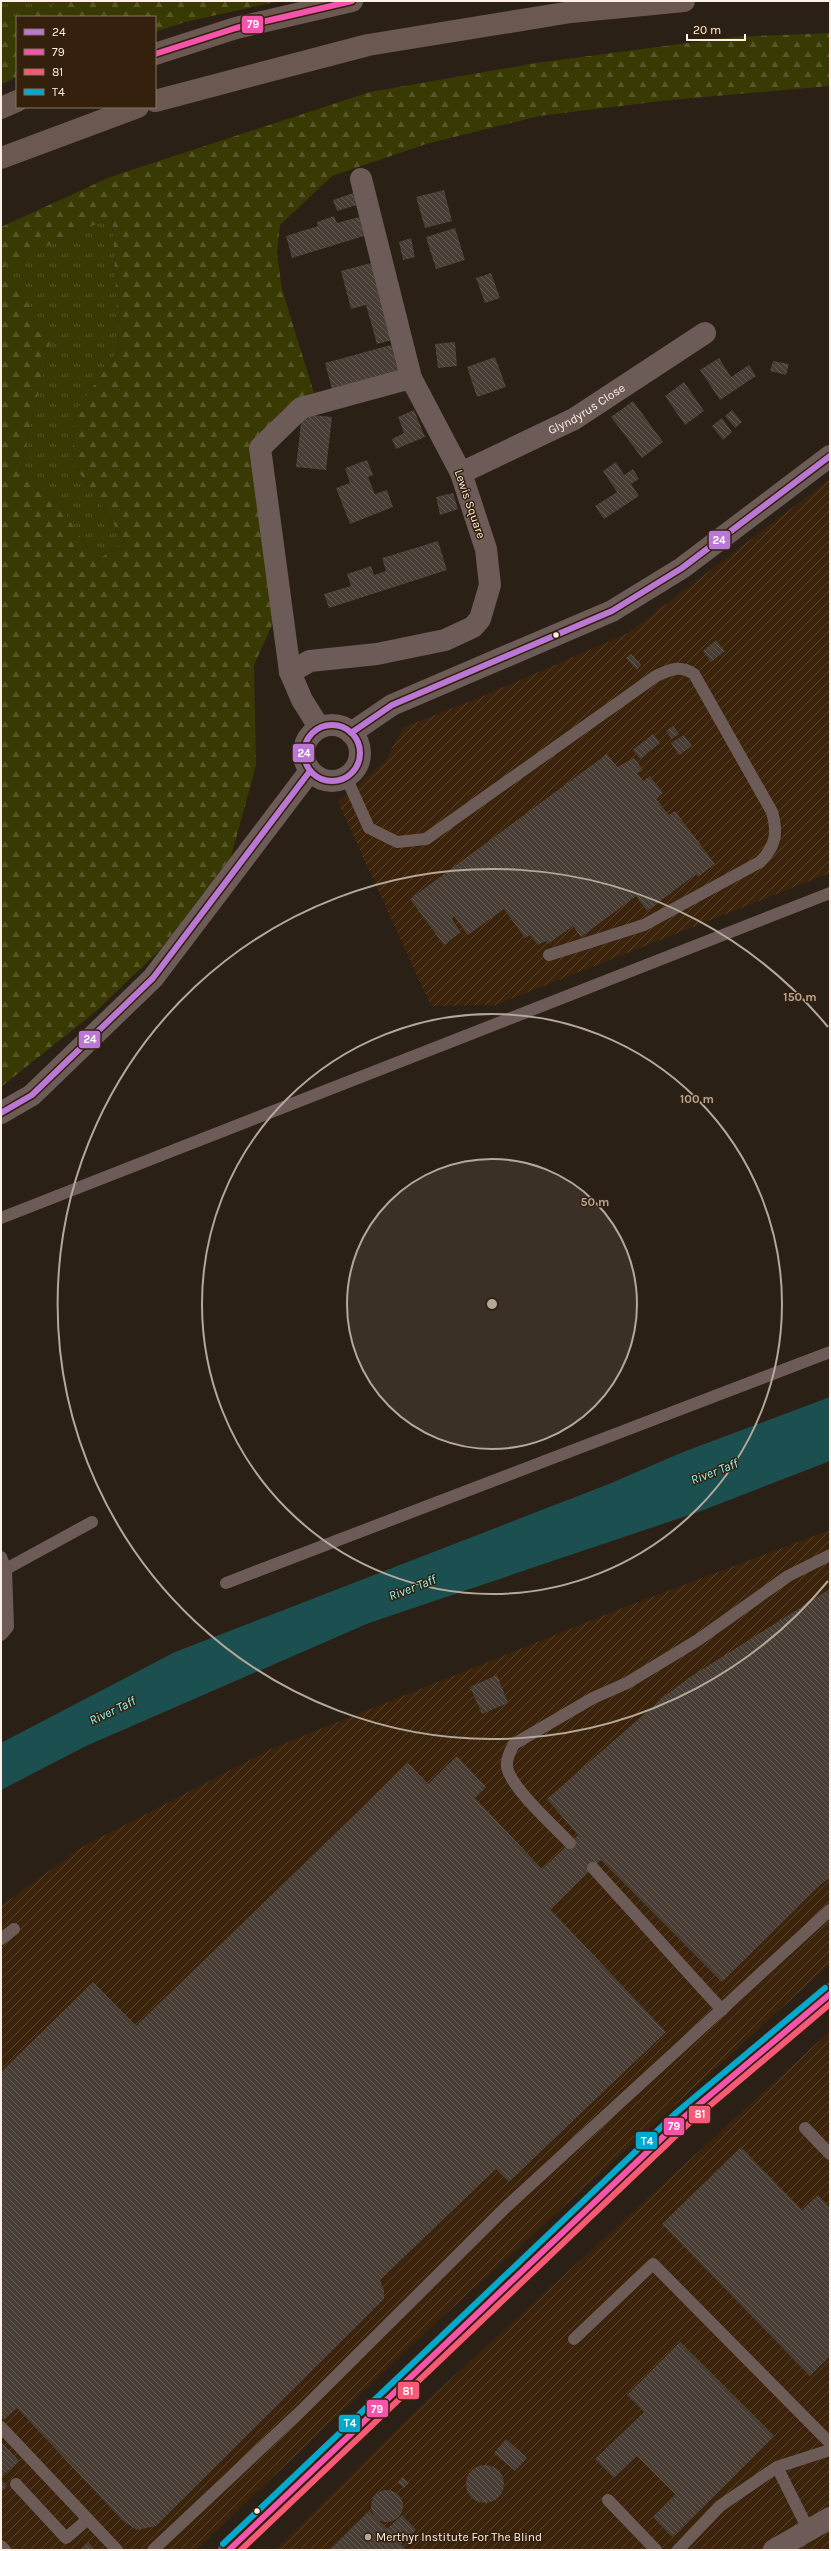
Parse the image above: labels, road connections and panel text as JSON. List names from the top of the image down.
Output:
{
  "streets": {
    "street": ["Glyndyrus Close", "Lewis Square"]
  },
  "crossings": [
    ["Glyndyrus Close", "Lewis Square"]
  ],
  "water": ["River Taff"],
  "places": ["Merthyr Institute For The Blind"],
  "lines": [
    "transit line 79",
    "transit line 24",
    "transit line T4",
    "transit line 81"
  ],
  "legend": [
    "24",
    "79",
    "81",
    "T4"
  ],
  "scale_bar": "20 m",
  "rings": ["150 m", "100 m", "50 m"]
}
